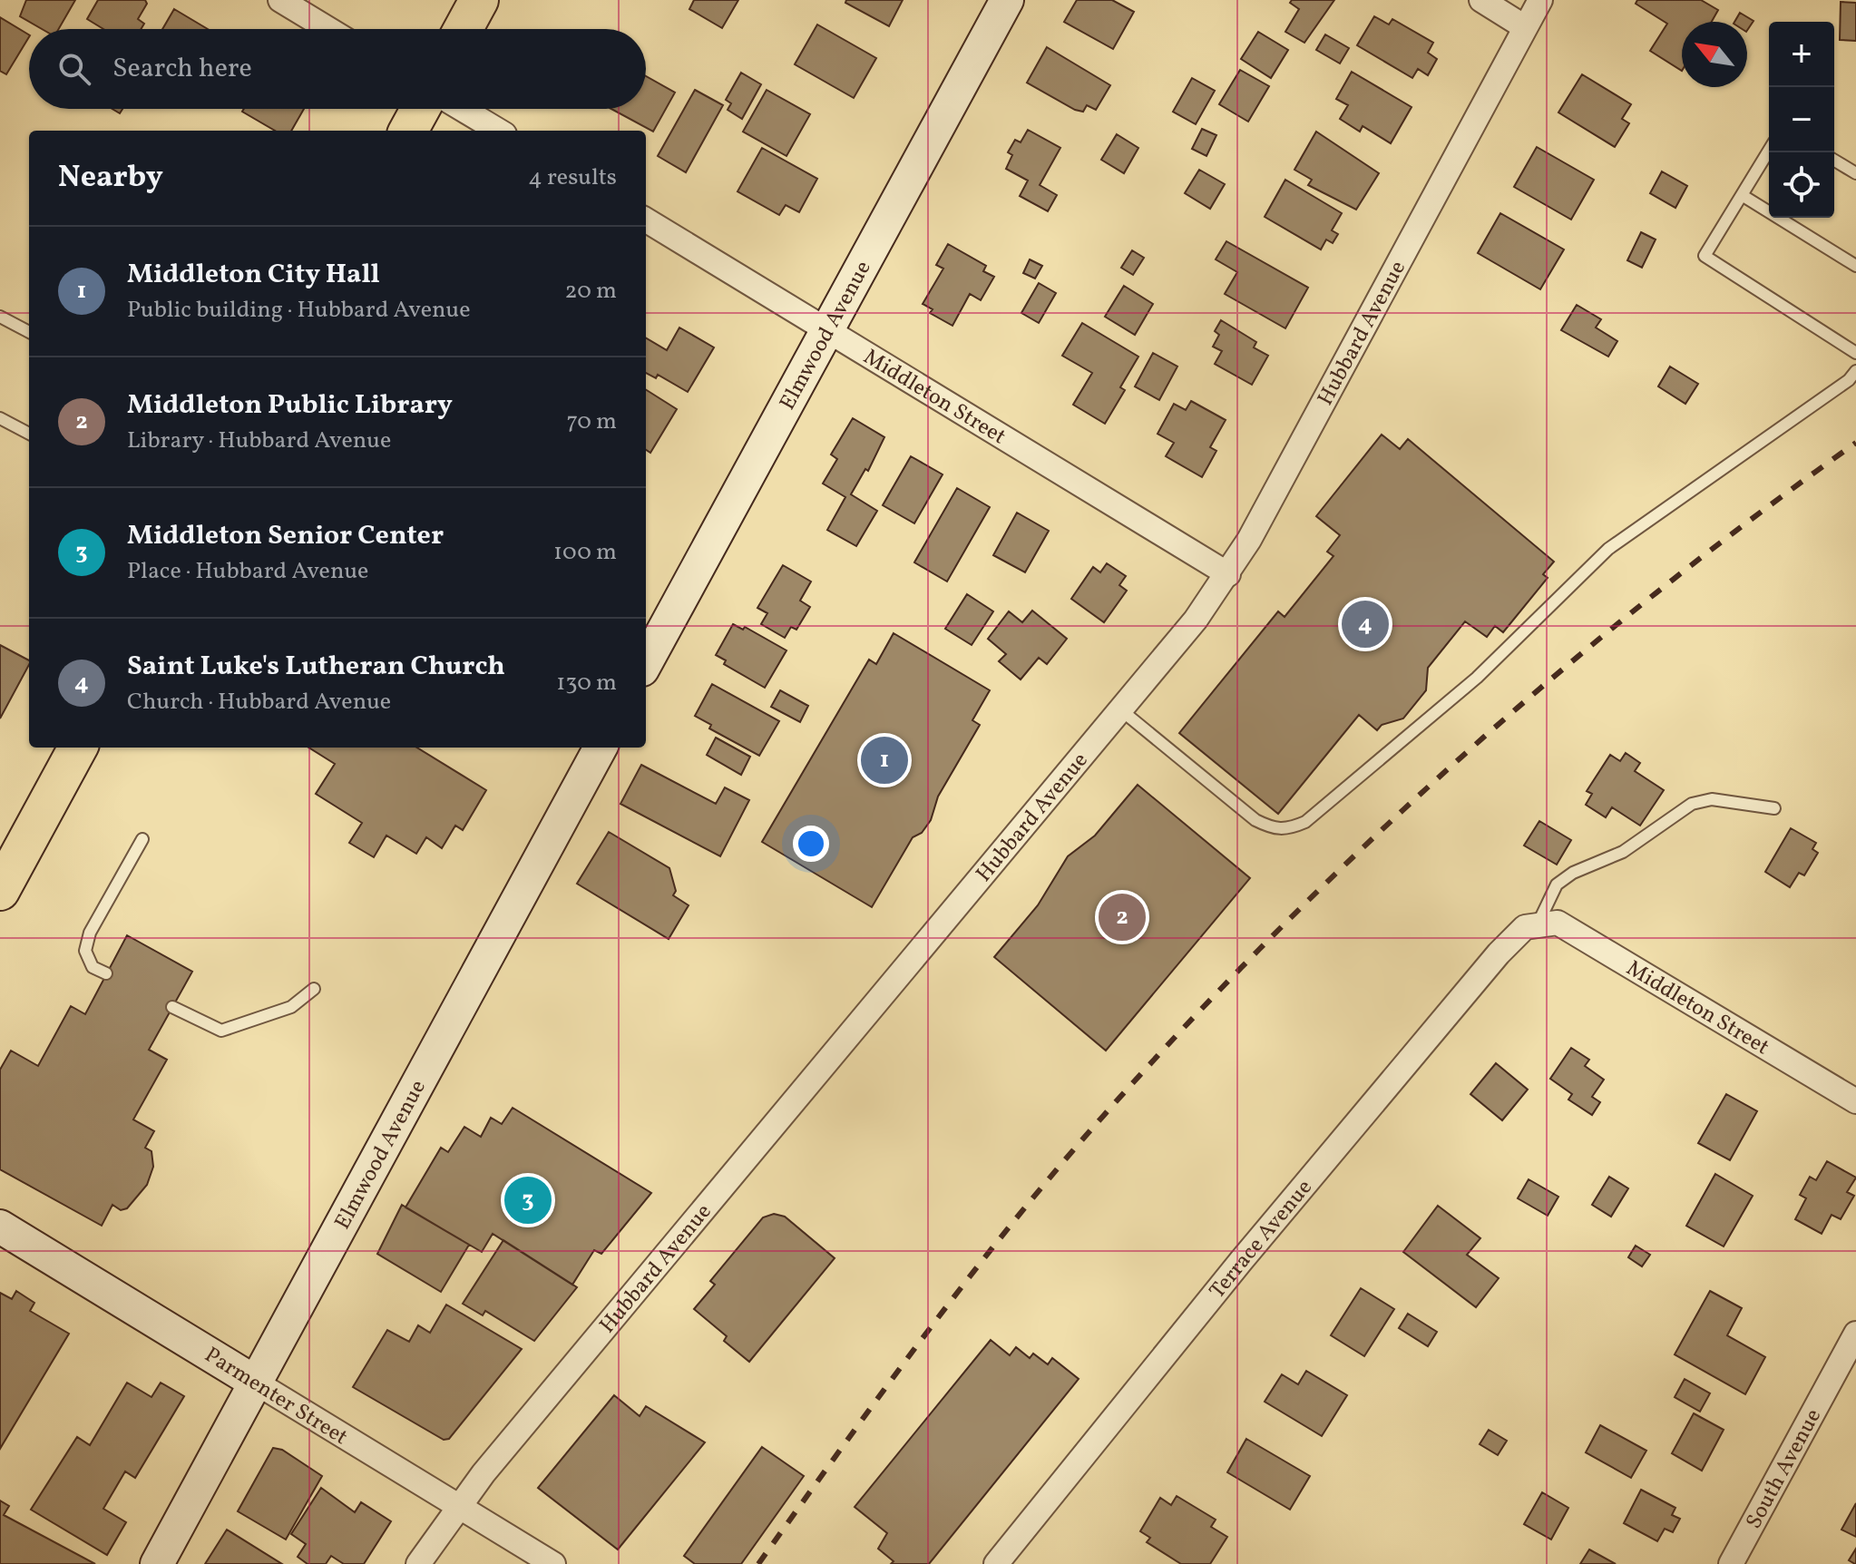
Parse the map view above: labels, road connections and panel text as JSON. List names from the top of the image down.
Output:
{
  "streets": {
    "street": [
      "Hubbard Avenue",
      "Elmwood Avenue",
      "Middleton Street",
      "Terrace Avenue",
      "Parmenter Street",
      "South Avenue"
    ]
  },
  "crossings": [
    ["Hubbard Avenue", "Middleton Street"],
    ["Hubbard Avenue", "Parmenter Street"],
    ["Elmwood Avenue", "Middleton Street"],
    ["Elmwood Avenue", "Parmenter Street"],
    ["Middleton Street", "Terrace Avenue"]
  ],
  "north": "top left",
  "page": {
    "map_buttons": ["+", "−"],
    "search": "Search here",
    "heading": ["Nearby", "4 results"],
    "list": [
      {
        "mark": "1",
        "name": "Middleton City Hall",
        "note": "Public building · Hubbard Avenue",
        "value": "20 m"
      },
      {
        "mark": "2",
        "name": "Middleton Public Library",
        "note": "Library · Hubbard Avenue",
        "value": "70 m"
      },
      {
        "mark": "3",
        "name": "Middleton Senior Center",
        "note": "Place · Hubbard Avenue",
        "value": "100 m"
      },
      {
        "mark": "4",
        "name": "Saint Luke's Lutheran Church",
        "note": "Church · Hubbard Avenue",
        "value": "130 m"
      }
    ],
    "pins": [
      "4",
      "1",
      "2",
      "3"
    ]
  }
}
